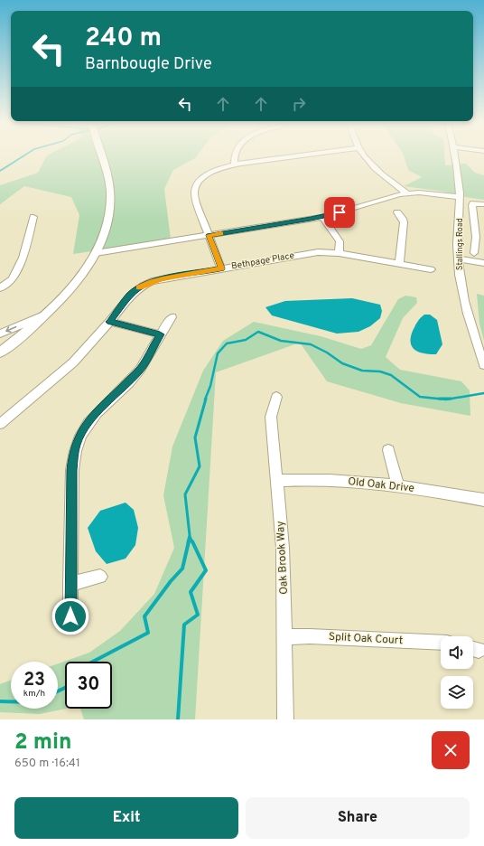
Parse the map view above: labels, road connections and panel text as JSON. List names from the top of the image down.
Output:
{
  "streets": {
    "street": [
      "Stallings Road",
      "Bethpage Place",
      "Old Oak Drive",
      "Oak Brook Way",
      "Split Oak Court"
    ]
  },
  "crossings": [
    ["Old Oak Drive", "Oak Brook Way"],
    ["Oak Brook Way", "Split Oak Court"]
  ],
  "page": {
    "turn": ["240 m", "Barnbougle Drive"],
    "speed": "23 km/h",
    "limit": "30",
    "heading": ["2 min", "650 m · 16:41"],
    "buttons": ["Exit", "Share"]
  }
}
